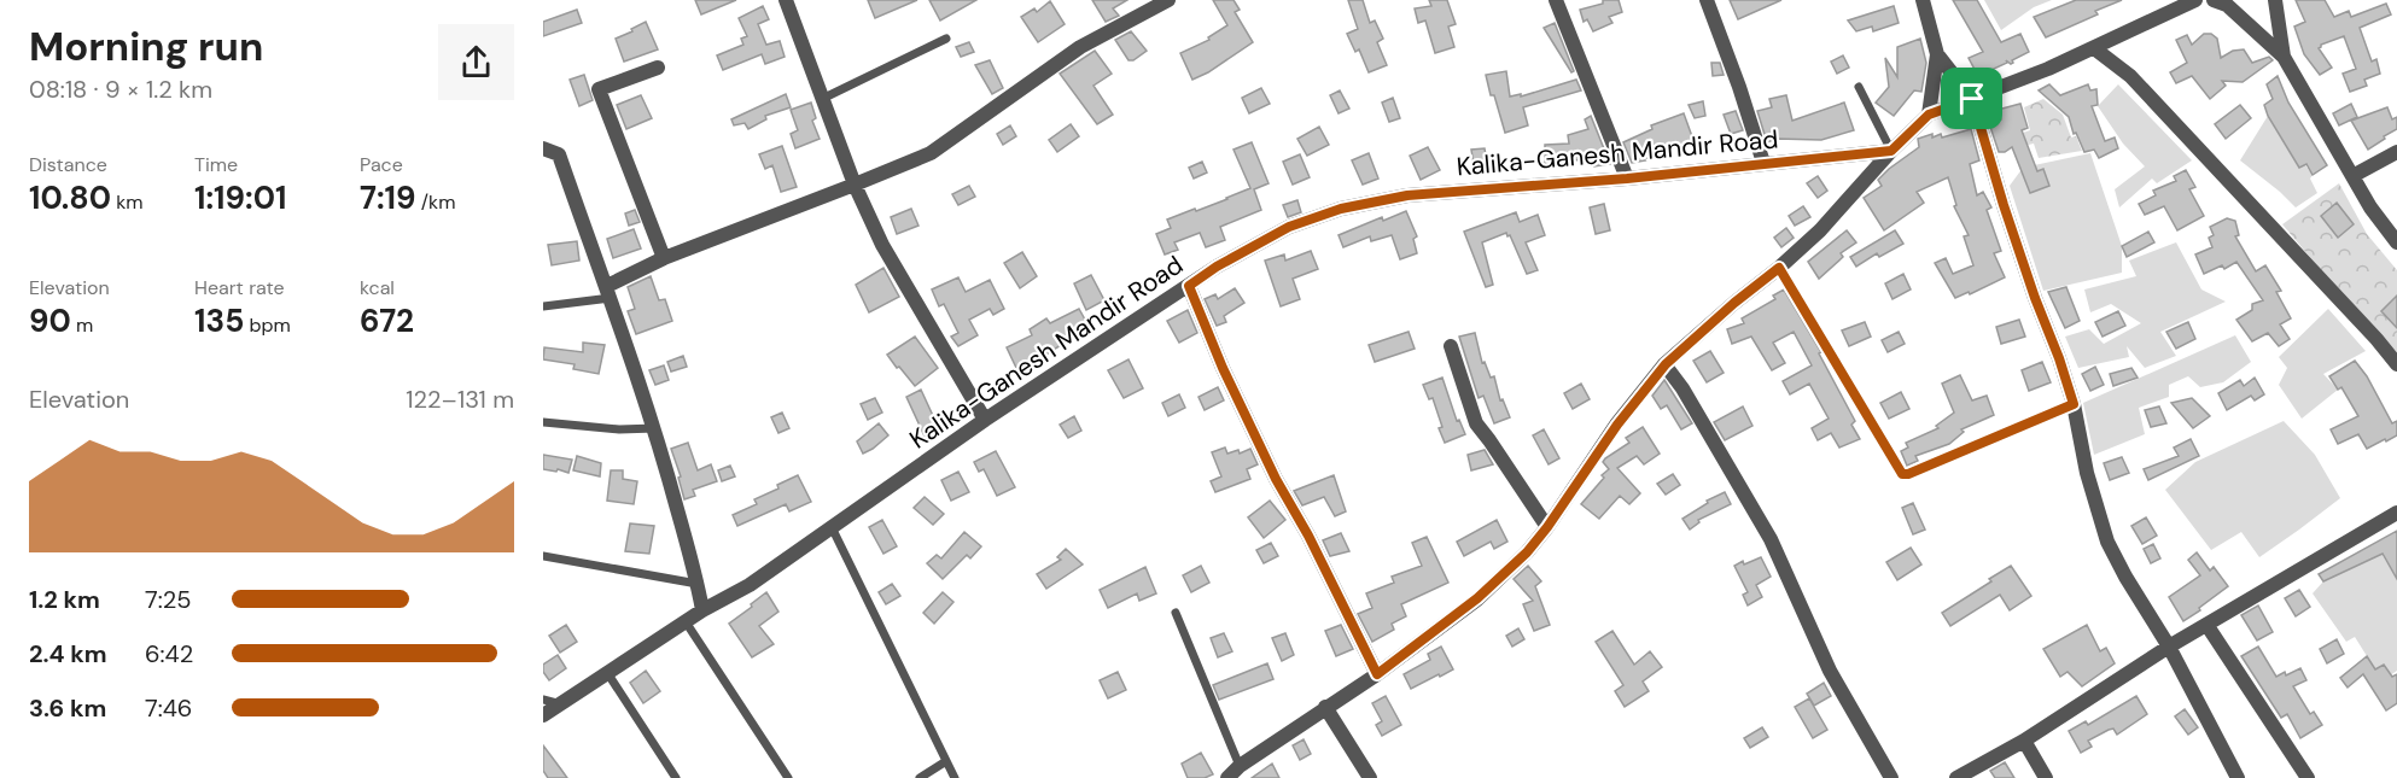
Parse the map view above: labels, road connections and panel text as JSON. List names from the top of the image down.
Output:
{
  "streets": {
    "street": ["Kalika-Ganesh Mandir Road"]
  },
  "page": {
    "heading": ["Morning run", "08:18 · 9 × 1.2 km"],
    "stats": [
      ["Distance", "10.80 km"],
      ["Time", "1:19:01"],
      ["Pace", "7:19 /km"],
      ["Elevation", "90 m"],
      ["Heart rate", "135 bpm"],
      ["kcal", "672"]
    ],
    "chart": ["Elevation", "122–131 m"],
    "list": [
      {
        "name": "1.2 km",
        "note": "7:25"
      },
      {
        "name": "2.4 km",
        "note": "6:42"
      },
      {
        "name": "3.6 km",
        "note": "7:46"
      }
    ]
  }
}
